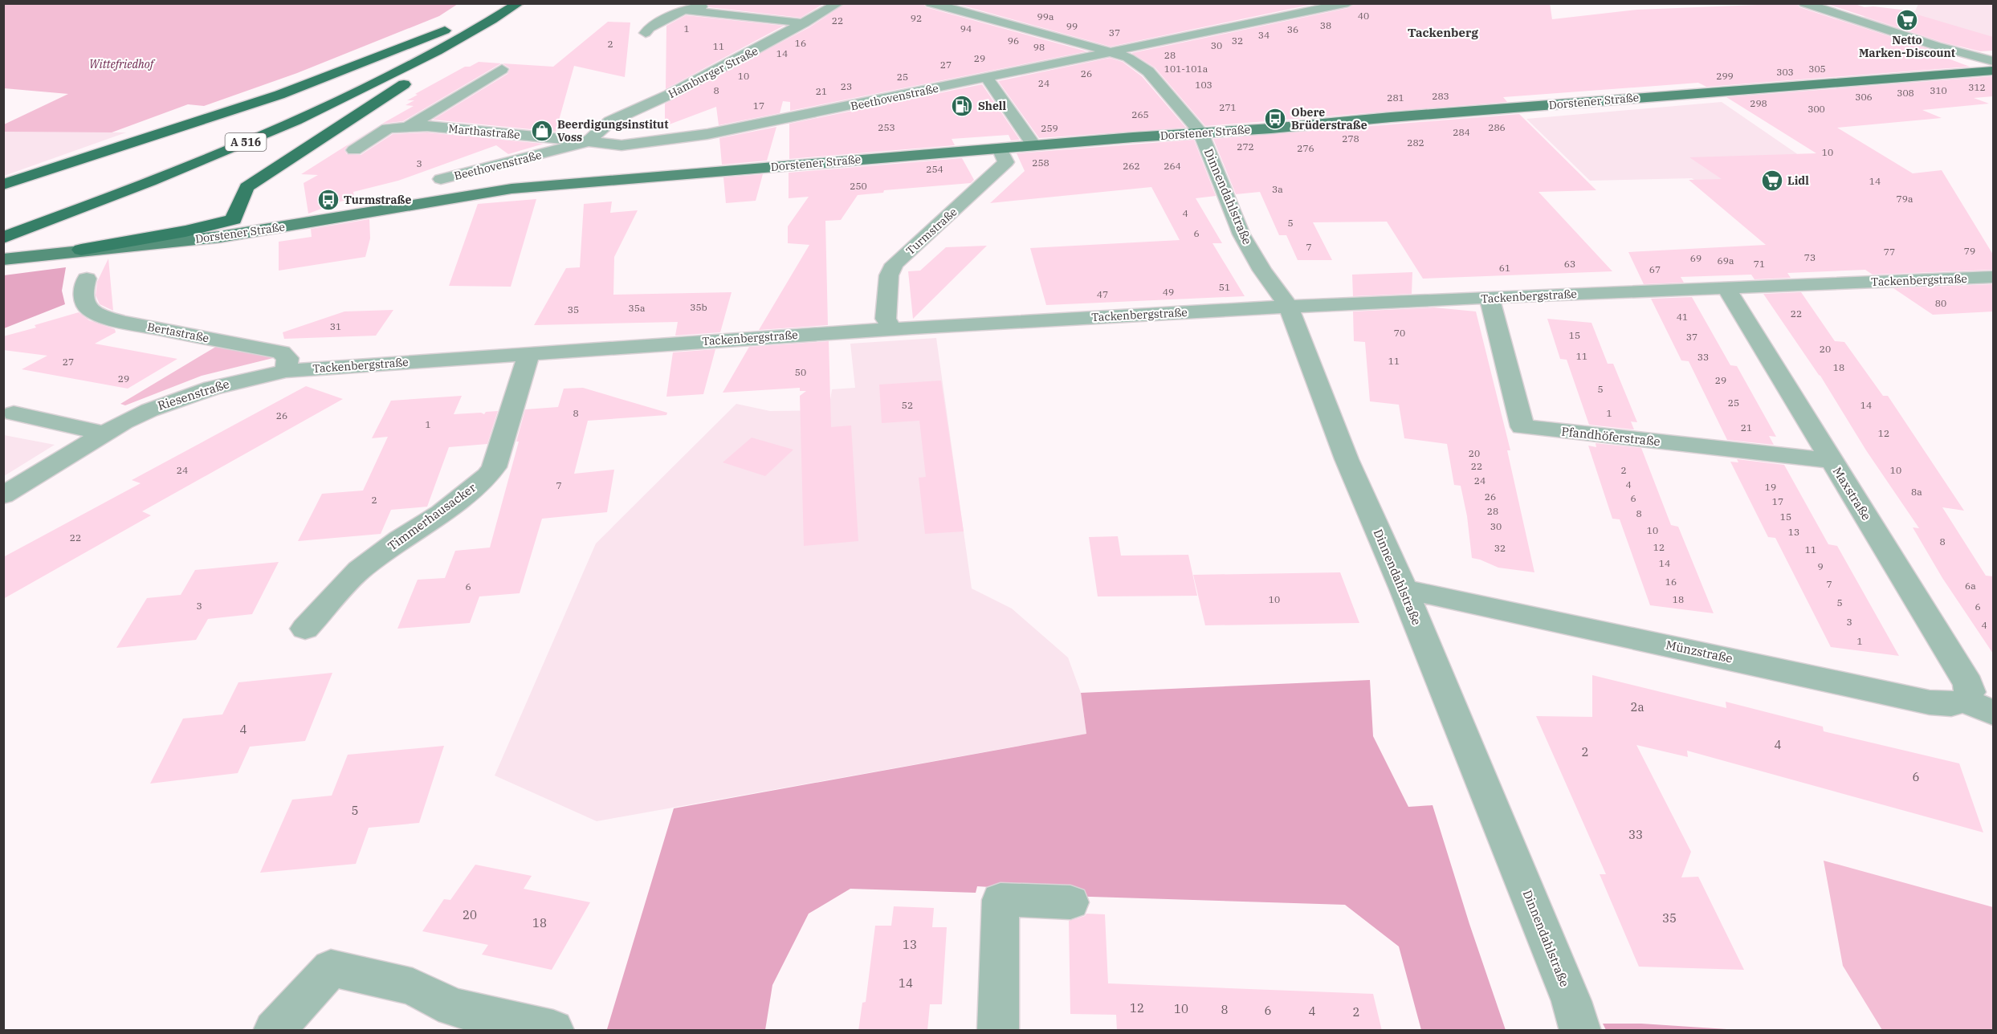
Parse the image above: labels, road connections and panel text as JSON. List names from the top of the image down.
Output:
{
  "streets": {
    "highway": ["A 516"],
    "main road": ["Dorstener Straße"],
    "street": [
      "Hamburger Straße",
      "Beethovenstraße",
      "Marthastraße",
      "Dinnendahlstraße",
      "Turmstraße",
      "Tackenbergstraße",
      "Bertastraße",
      "Riesenstraße",
      "Pfandhöferstraße",
      "Maxstraße",
      "Timmerhausacker",
      "Münzstraße"
    ]
  },
  "crossings": [
    ["Hamburger Straße", "Beethovenstraße"],
    ["Hamburger Straße", "Marthastraße"],
    ["Beethovenstraße", "Marthastraße"],
    ["Dorstener Straße", "Dinnendahlstraße"],
    ["Dorstener Straße", "Turmstraße"],
    ["Dinnendahlstraße", "Tackenbergstraße"],
    ["Dinnendahlstraße", "Münzstraße"],
    ["Turmstraße", "Tackenbergstraße"],
    ["Tackenbergstraße", "Bertastraße"],
    ["Tackenbergstraße", "Riesenstraße"],
    ["Tackenbergstraße", "Pfandhöferstraße"],
    ["Tackenbergstraße", "Maxstraße"],
    ["Tackenbergstraße", "Timmerhausacker"],
    ["Bertastraße", "Riesenstraße"],
    ["Pfandhöferstraße", "Maxstraße"],
    ["Maxstraße", "Münzstraße"]
  ],
  "districts": ["Tackenberg"],
  "parks": ["Wittefriedhof"],
  "places": {
    "supermarket": ["Netto Marken-Discount", "Lidl"],
    "fuel station": ["Shell"],
    "bus stop": ["Obere Brüderstraße", "Turmstraße"],
    "shop": ["Beerdigungsinstitut Voss"]
  },
  "house_numbers": [
    "40",
    "99a",
    "92",
    "22",
    "38",
    "99",
    "1",
    "94",
    "36",
    "37",
    "34",
    "96",
    "32",
    "16",
    "2",
    "30",
    "11",
    "98",
    "14",
    "28",
    "29",
    "27",
    "101-101a",
    "305",
    "303",
    "26",
    "10",
    "299",
    "25",
    "24",
    "103",
    "23",
    "312",
    "8",
    "310",
    "21",
    "308",
    "283",
    "306",
    "281",
    "298",
    "17",
    "271",
    "300",
    "265",
    "253",
    "286",
    "259",
    "284",
    "278",
    "282",
    "272",
    "276",
    "10",
    "258",
    "3",
    "262",
    "264",
    "254",
    "14",
    "250",
    "3a",
    "79a",
    "4",
    "5",
    "6",
    "7",
    "79",
    "77",
    "73",
    "69",
    "69a",
    "63",
    "71",
    "61",
    "67",
    "51",
    "49",
    "47",
    "80",
    "35b",
    "35a",
    "35",
    "22",
    "41",
    "31",
    "70",
    "15",
    "37",
    "20",
    "11",
    "33",
    "11",
    "27",
    "18",
    "50",
    "29",
    "29",
    "5",
    "25",
    "52",
    "14",
    "8",
    "1",
    "26",
    "1",
    "21",
    "12",
    "20",
    "22",
    "24",
    "2",
    "10",
    "24",
    "4",
    "7",
    "19",
    "8a",
    "26",
    "6",
    "2",
    "17",
    "28",
    "8",
    "15",
    "30",
    "10",
    "13",
    "22",
    "8",
    "12",
    "32",
    "11",
    "14",
    "9",
    "16",
    "7",
    "6a",
    "6",
    "10",
    "18",
    "5",
    "3",
    "6",
    "3",
    "4",
    "1",
    "2a",
    "4",
    "4",
    "2",
    "6",
    "5",
    "33",
    "20",
    "35",
    "18",
    "13",
    "14",
    "12",
    "10",
    "8",
    "6",
    "4",
    "2"
  ]
}
